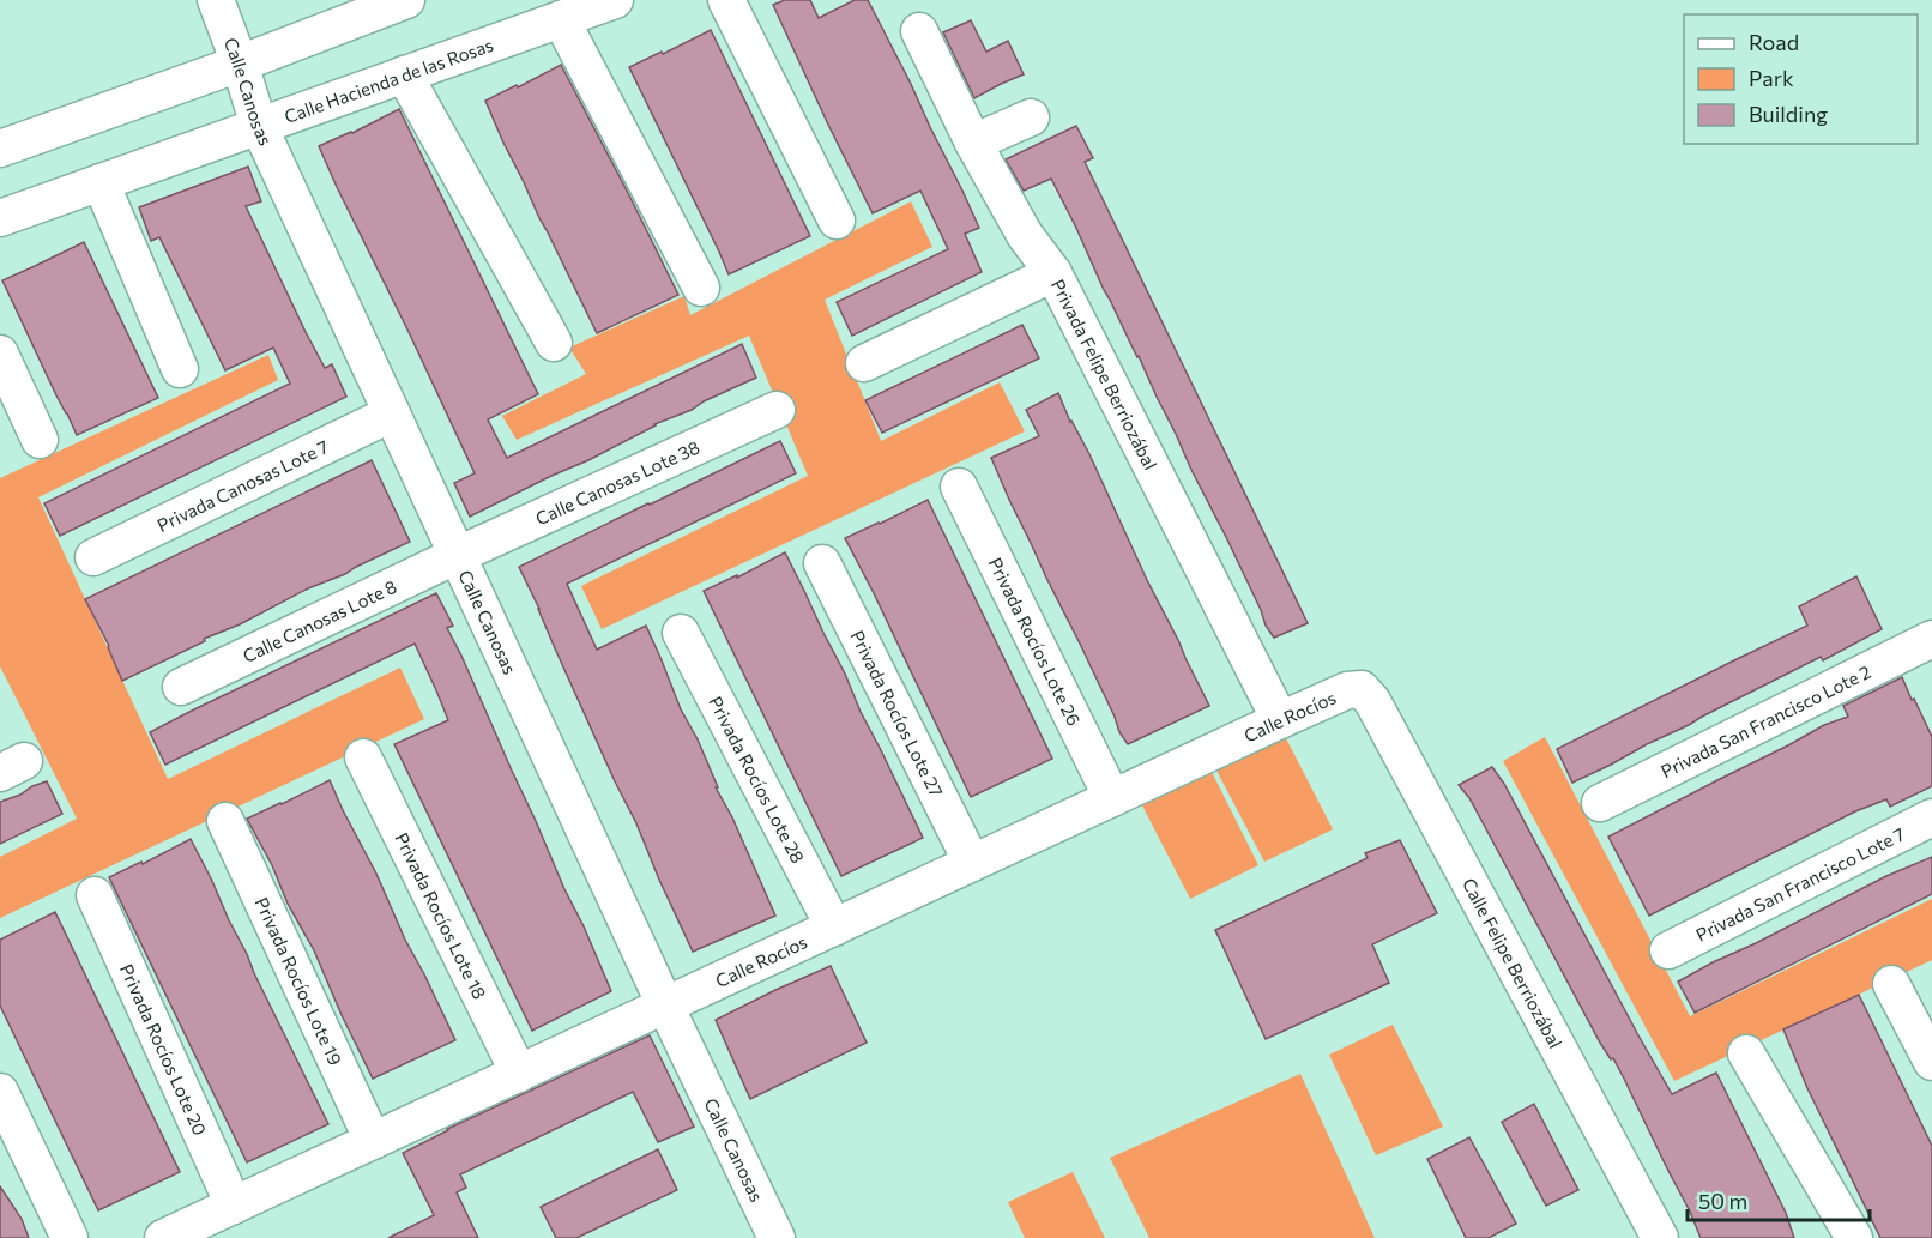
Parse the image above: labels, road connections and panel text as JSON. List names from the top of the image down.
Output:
{
  "streets": {
    "street": [
      "Calle Hacienda de las Rosas",
      "Calle Canosas",
      "Privada Felipe Berriozábal",
      "Calle Canosas Lote 38",
      "Privada Canosas Lote 7",
      "Calle Canosas Lote 8",
      "Privada Rocíos Lote 26",
      "Privada Rocíos Lote 27",
      "Calle Rocíos",
      "Privada San Francisco Lote 2",
      "Privada Rocíos Lote 28",
      "Privada San Francisco Lote 7",
      "Privada Rocíos Lote 18",
      "Calle Felipe Berriozábal",
      "Privada Rocíos Lote 19",
      "Privada Rocíos Lote 20"
    ]
  },
  "crossings": [
    ["Calle Hacienda de las Rosas", "Calle Canosas"],
    ["Calle Canosas", "Calle Canosas Lote 38"],
    ["Calle Canosas", "Privada Canosas Lote 7"],
    ["Calle Canosas", "Calle Canosas Lote 8"],
    ["Calle Canosas", "Calle Rocíos"],
    ["Privada Felipe Berriozábal", "Calle Rocíos"],
    ["Calle Canosas Lote 38", "Calle Canosas Lote 8"],
    ["Privada Rocíos Lote 26", "Calle Rocíos"],
    ["Privada Rocíos Lote 27", "Calle Rocíos"],
    ["Calle Rocíos", "Privada Rocíos Lote 28"],
    ["Calle Rocíos", "Privada Rocíos Lote 18"],
    ["Calle Rocíos", "Calle Felipe Berriozábal"],
    ["Calle Rocíos", "Privada Rocíos Lote 19"],
    ["Calle Rocíos", "Privada Rocíos Lote 20"]
  ],
  "legend": ["Road", "Park", "Building"],
  "scale_bar": "50 m"
}
